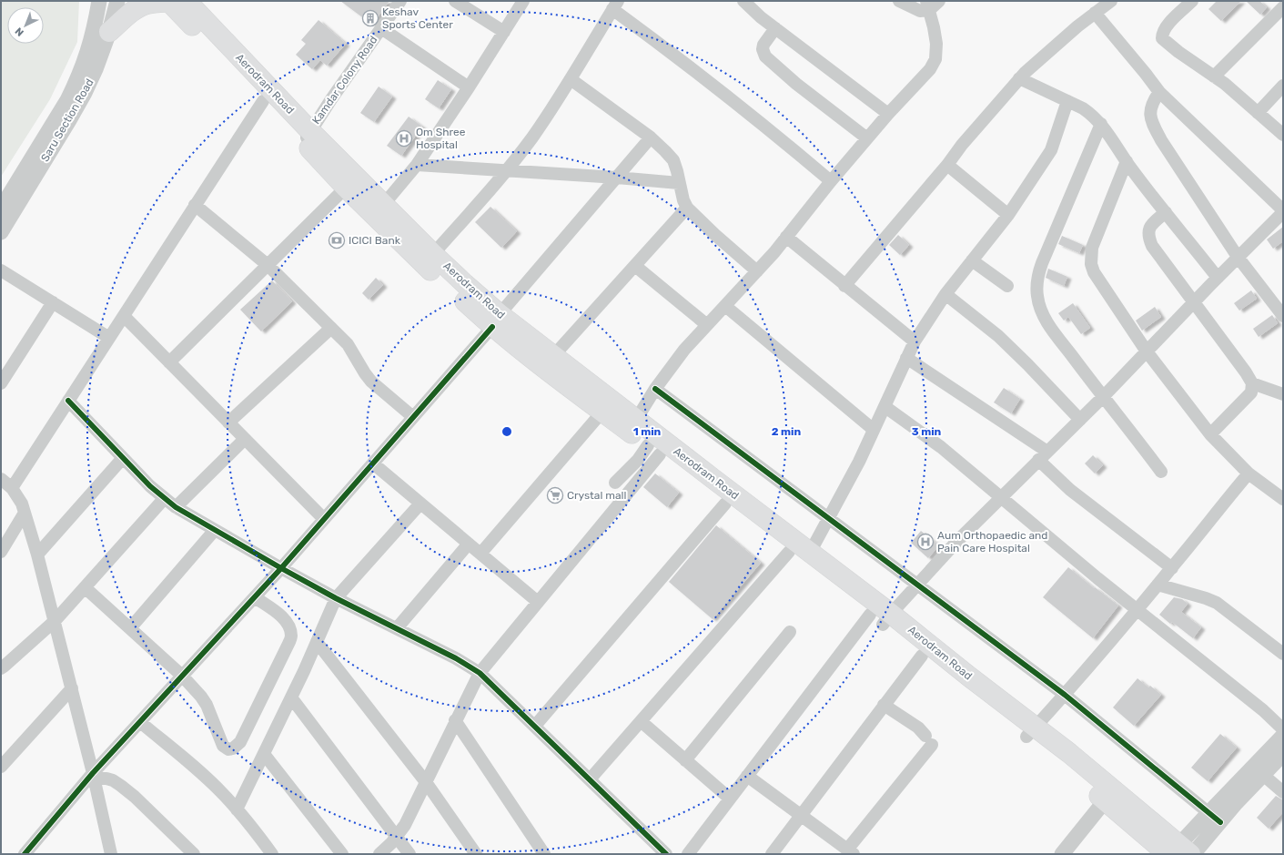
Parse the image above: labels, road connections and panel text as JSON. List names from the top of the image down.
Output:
{
  "streets": {
    "main road": ["Aerodram Road"],
    "street": ["Kamdar Colony Road", "Saru Section Road"]
  },
  "crossings": [
    ["Kamdar Colony Road", "Aerodram Road"]
  ],
  "places": {
    "building": ["Keshav Sports Center"],
    "hospital": ["Om Shree Hospital", "Aum Orthopaedic and Pain Care Hospital"],
    "bank": ["ICICI Bank"],
    "supermarket": ["Crystal mall"]
  },
  "north": "bottom left",
  "rings": ["1 min", "2 min", "3 min"]
}
